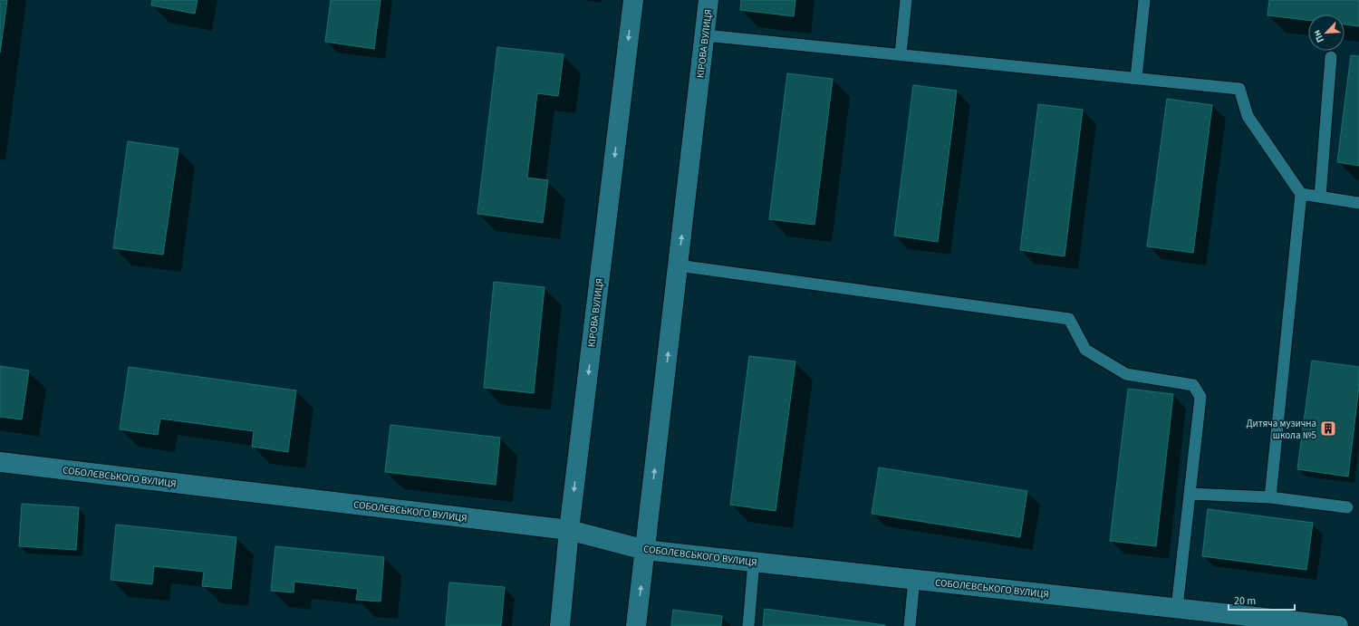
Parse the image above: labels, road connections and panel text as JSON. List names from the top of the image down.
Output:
{
  "streets": {
    "street": ["КІРОВА ВУЛИЦЯ", "СОБОЛЄВСЬКОГО ВУЛИЦЯ"]
  },
  "crossings": [
    ["КІРОВА ВУЛИЦЯ", "СОБОЛЄВСЬКОГО ВУЛИЦЯ"]
  ],
  "places": {
    "building": ["Дитяча музична школа №5"]
  },
  "scale_bar": "20 m",
  "north": "bottom left"
}
